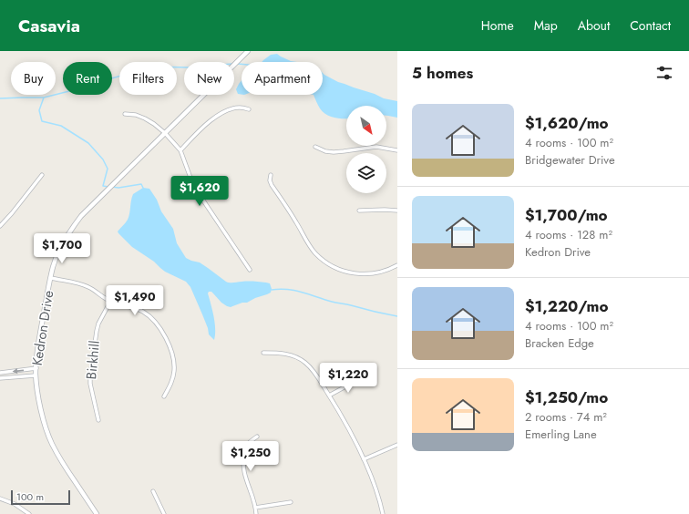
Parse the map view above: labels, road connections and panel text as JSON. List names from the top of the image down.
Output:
{
  "streets": {
    "street": ["Kedron Drive", "Birkhill"]
  },
  "scale_bar": "100 m",
  "north": "bottom right",
  "page": {
    "header": "Casavia",
    "nav": [
      "Home",
      "Map",
      "About",
      "Contact"
    ],
    "heading": "5 homes",
    "chip": [
      "Buy",
      "Rent",
      "Filters",
      "New",
      "Apartment"
    ],
    "list": [
      {
        "name": "$1,620/mo",
        "note": "4 rooms · 100 m² · Bridgewater Drive"
      },
      {
        "name": "$1,700/mo",
        "note": "4 rooms · 128 m² · Kedron Drive"
      },
      {
        "name": "$1,220/mo",
        "note": "4 rooms · 100 m² · Bracken Edge"
      },
      {
        "name": "$1,250/mo",
        "note": "2 rooms · 74 m² · Emerling Lane"
      }
    ],
    "price": [
      "$1,620",
      "$1,700",
      "$1,490",
      "$1,220",
      "$1,250"
    ],
    "scale": "100 m"
  }
}
